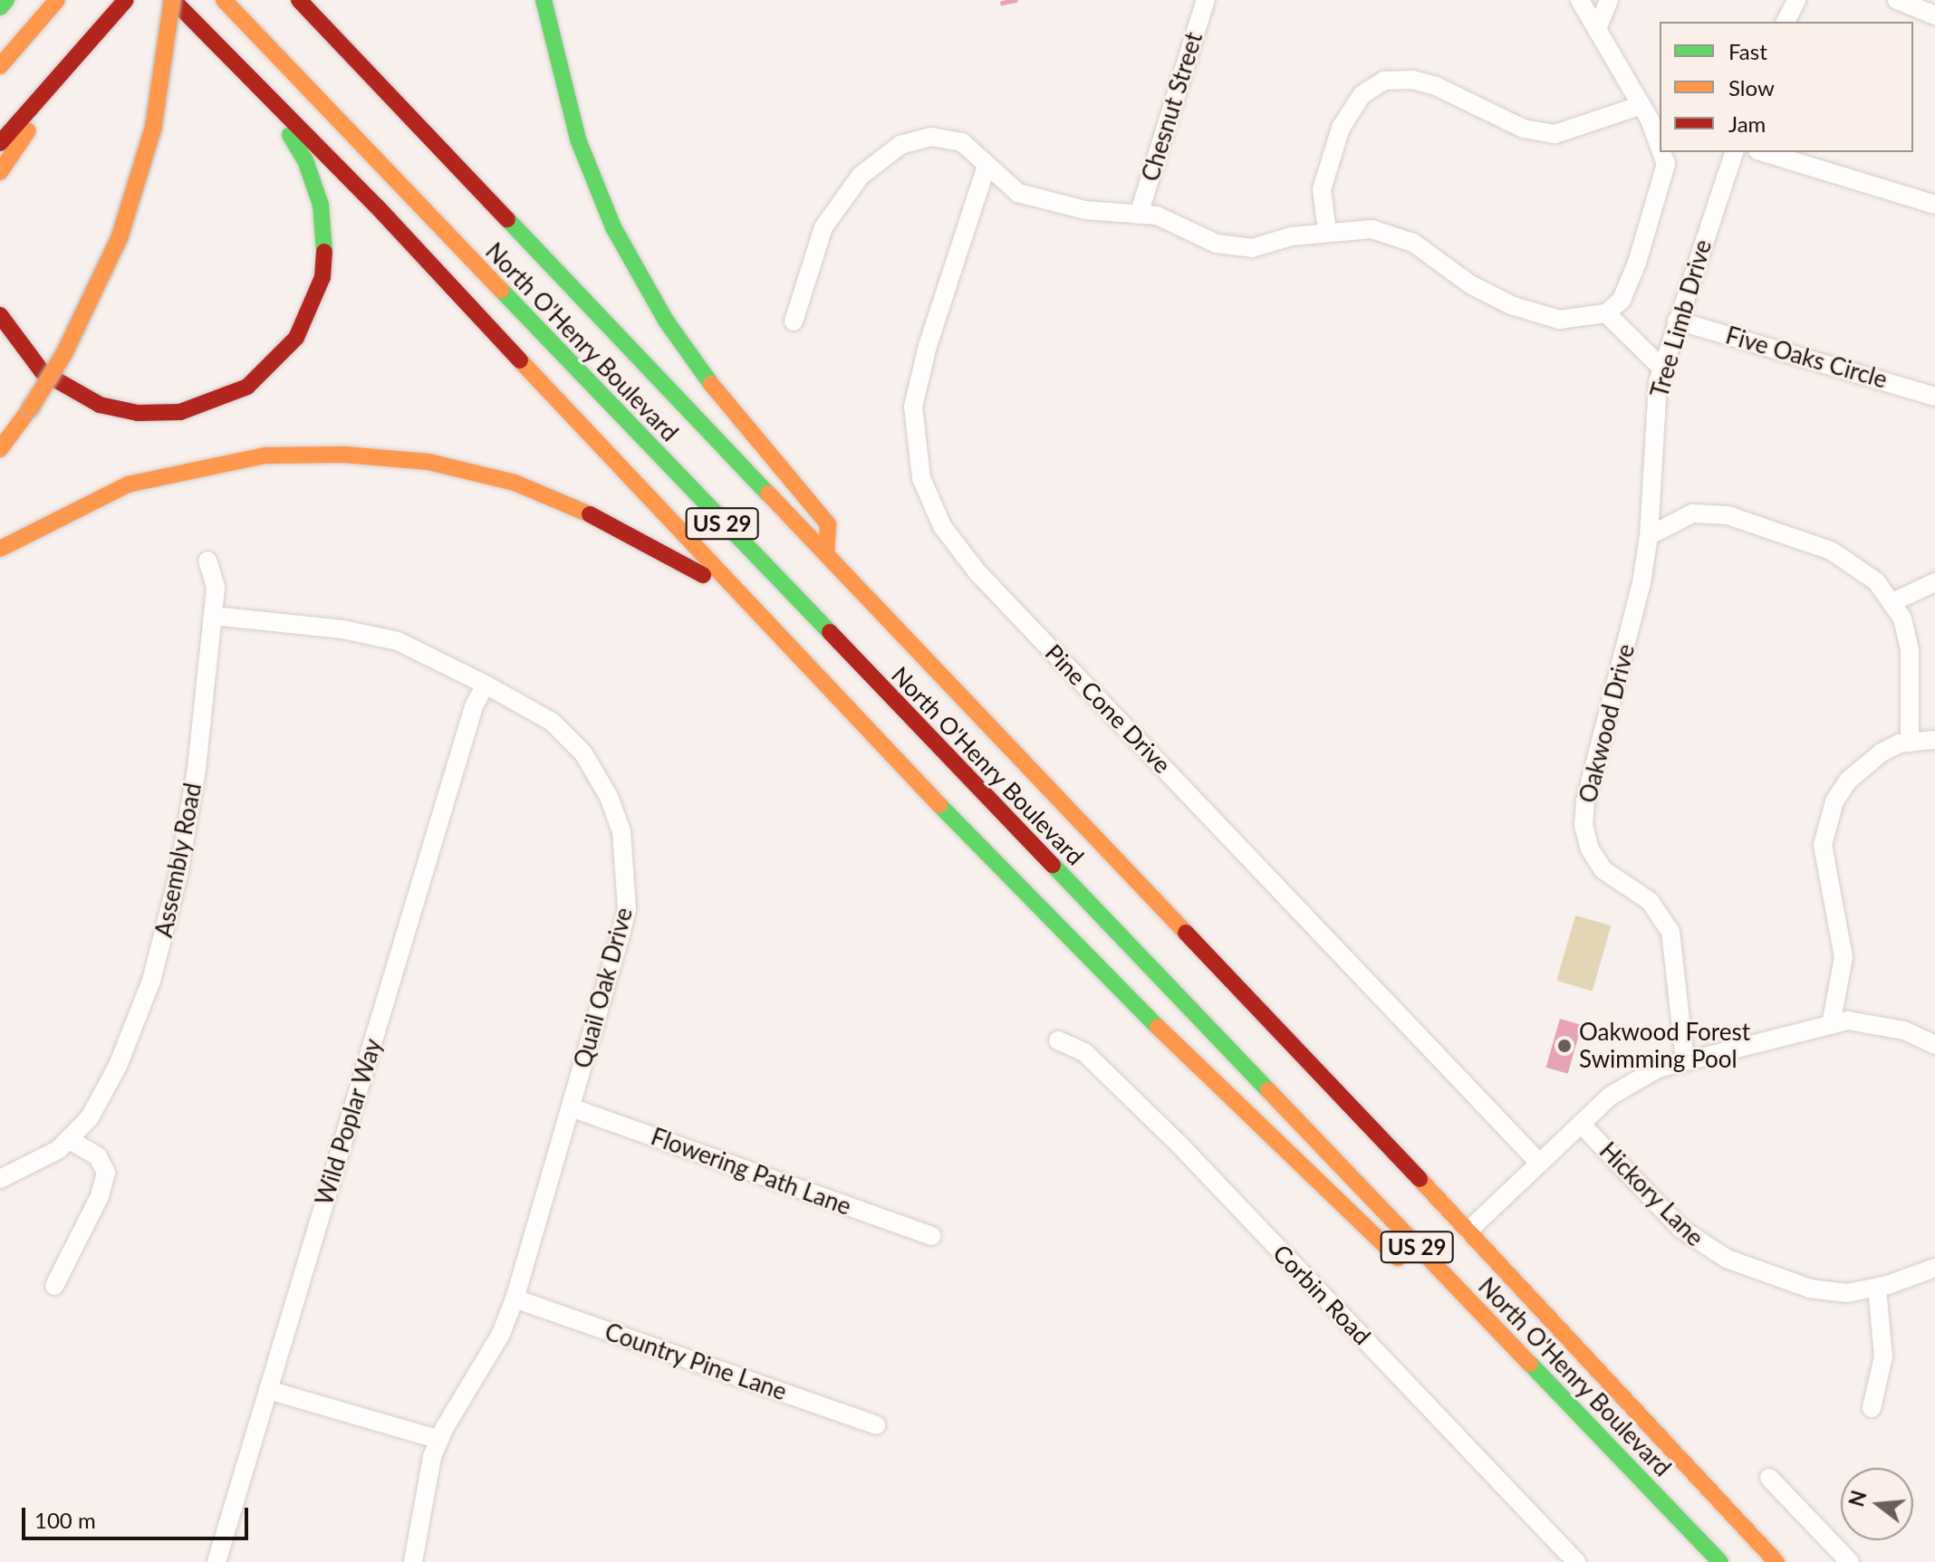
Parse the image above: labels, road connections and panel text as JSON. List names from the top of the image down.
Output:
{
  "streets": {
    "highway": ["North O'Henry Boulevard", "US 29"],
    "street": [
      "Chesnut Street",
      "Tree Limb Drive",
      "Five Oaks Circle",
      "Pine Cone Drive",
      "Oakwood Drive",
      "Assembly Road",
      "Quail Oak Drive",
      "Wild Poplar Way",
      "Flowering Path Lane",
      "Hickory Lane",
      "Corbin Road",
      "Country Pine Lane"
    ]
  },
  "crossings": [
    ["Chesnut Street", "Pine Cone Drive"],
    ["Tree Limb Drive", "Five Oaks Circle"],
    ["Tree Limb Drive", "Oakwood Drive"],
    ["Assembly Road", "Quail Oak Drive"],
    ["Quail Oak Drive", "Wild Poplar Way"],
    ["Quail Oak Drive", "Flowering Path Lane"],
    ["Quail Oak Drive", "Country Pine Lane"]
  ],
  "places": ["Oakwood Forest Swimming Pool"],
  "legend": ["Fast", "Slow", "Jam"],
  "scale_bar": "100 m",
  "north": "left"
}
